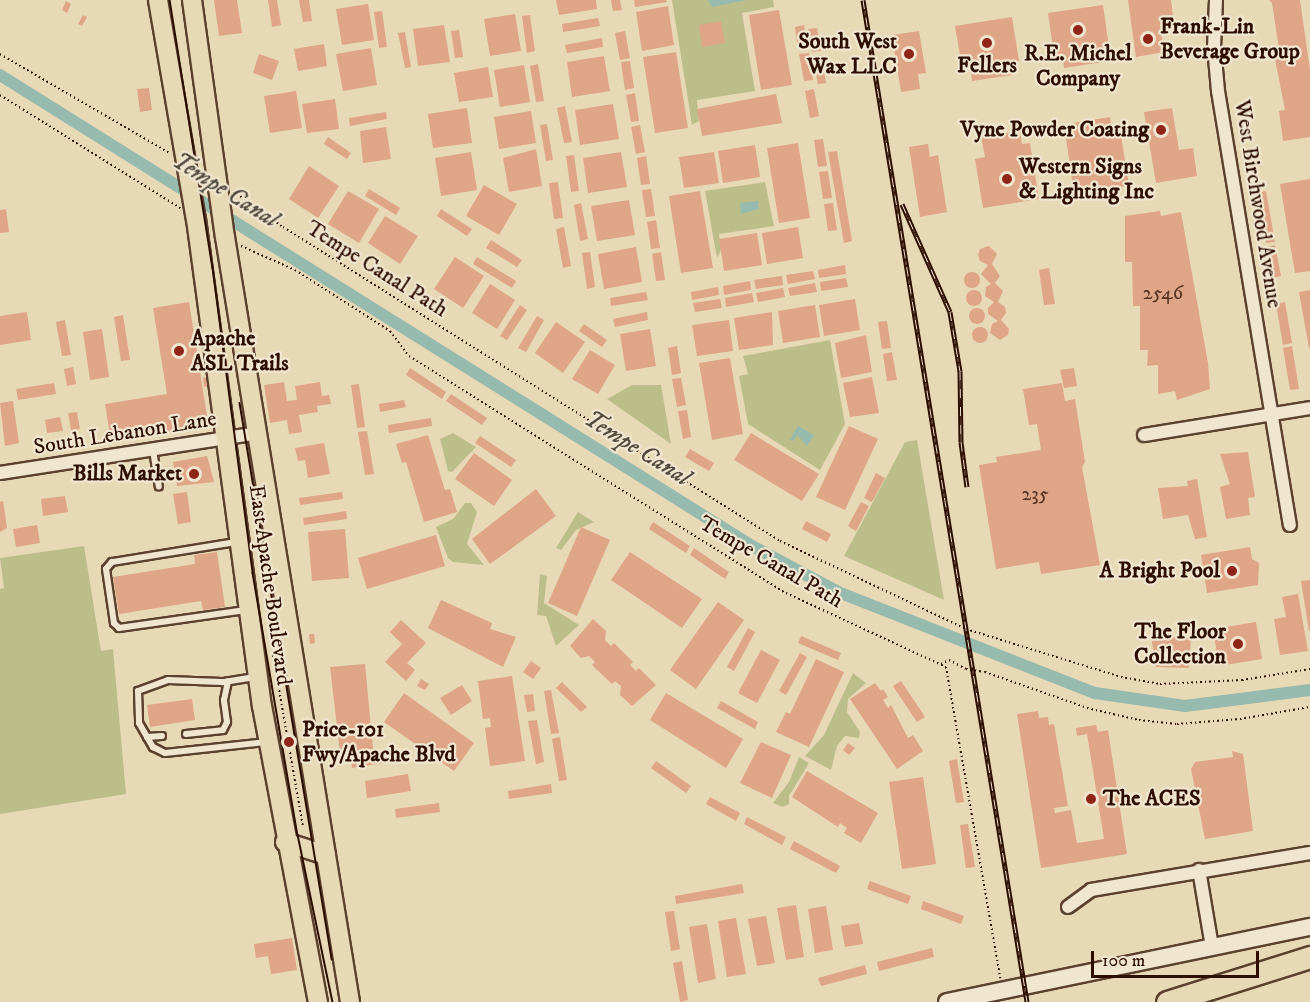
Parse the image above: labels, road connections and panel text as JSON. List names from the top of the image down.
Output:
{
  "streets": {
    "main road": ["East Apache Boulevard"],
    "street": ["West Birchwood Avenue", "South Lebanon Lane"],
    "path": ["Tempe Canal Path"]
  },
  "crossings": [
    ["Tempe Canal Path", "East Apache Boulevard"],
    ["South Lebanon Lane", "East Apache Boulevard"]
  ],
  "water": ["Tempe Canal"],
  "places": [
    "R.E. Michel Company",
    "Frank-Lin Beverage Group",
    "Fellers",
    "South West Wax LLC",
    "Vyne Powder Coating",
    "Western Signs & Lighting Inc",
    "Apache ASL Trails",
    "Bills Market",
    "A Bright Pool",
    "The Floor Collection",
    "Price-101 Fwy/Apache Blvd",
    "The ACES"
  ],
  "house_numbers": ["2546", "235"],
  "scale_bar": "100 m"
}
